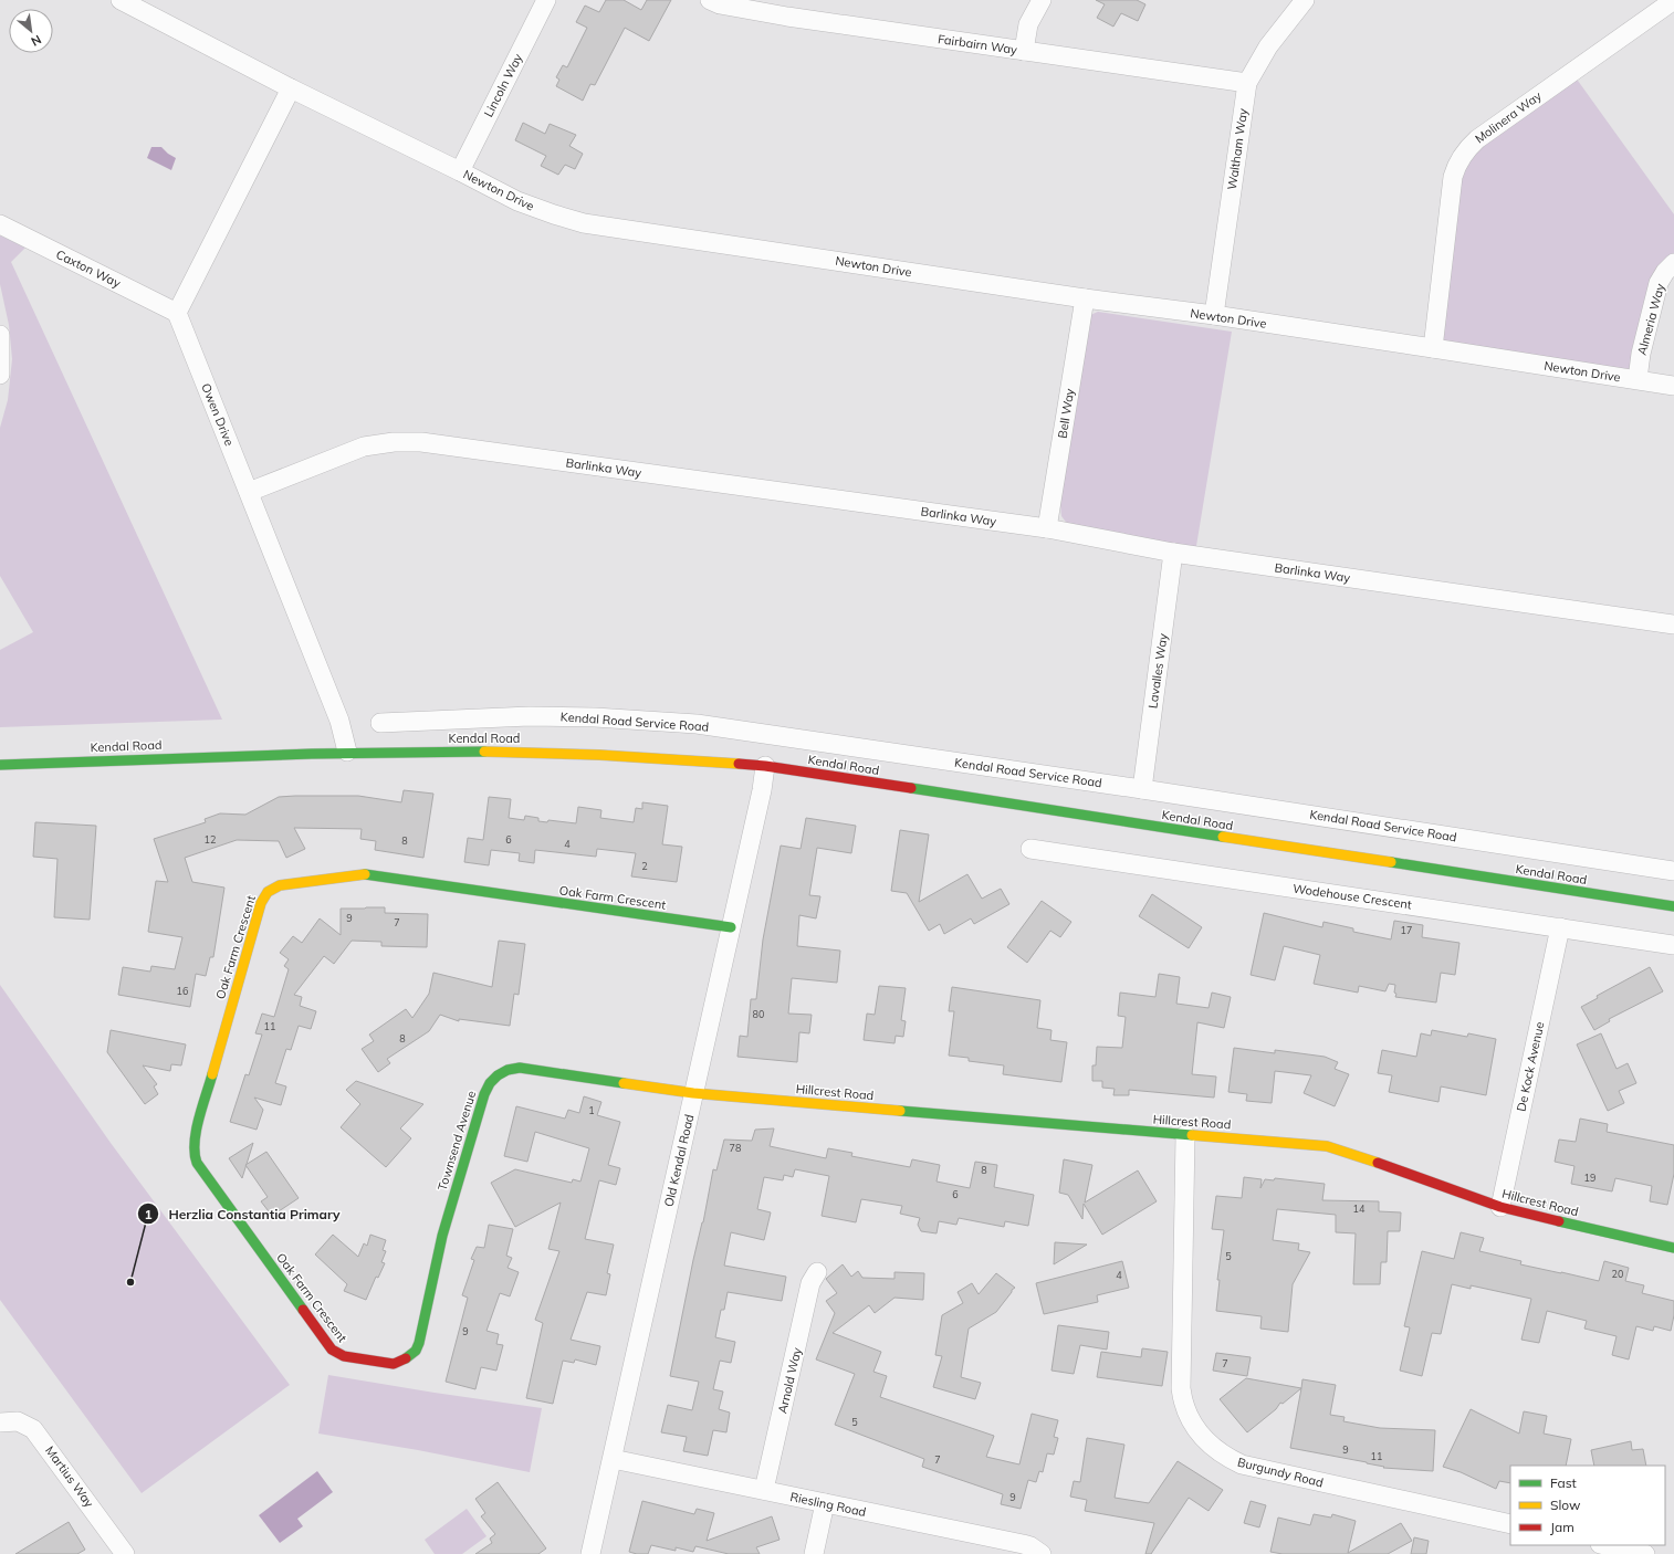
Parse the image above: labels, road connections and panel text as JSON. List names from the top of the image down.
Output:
{
  "streets": {
    "street": [
      "Fairbairn Way",
      "Lincoln Way",
      "Molinera Way",
      "Waltham Way",
      "Newton Drive",
      "Caxton Way",
      "Almeria Way",
      "Bell Way",
      "Owen Drive",
      "Barlinka Way",
      "Lavalles Way",
      "Kendal Road Service Road",
      "Kendal Road",
      "Wodehouse Crescent",
      "Oak Farm Crescent",
      "De Kock Avenue",
      "Hillcrest Road",
      "Townsend Avenue",
      "Old Kendal Road",
      "Arnold Way",
      "Burgundy Road",
      "Martius Way",
      "Riesling Road"
    ]
  },
  "crossings": [
    ["Fairbairn Way", "Waltham Way"],
    ["Lincoln Way", "Newton Drive"],
    ["Molinera Way", "Newton Drive"],
    ["Waltham Way", "Newton Drive"],
    ["Newton Drive", "Almeria Way"],
    ["Newton Drive", "Bell Way"],
    ["Caxton Way", "Owen Drive"],
    ["Bell Way", "Barlinka Way"],
    ["Owen Drive", "Barlinka Way"],
    ["Owen Drive", "Kendal Road"],
    ["Barlinka Way", "Lavalles Way"],
    ["Lavalles Way", "Kendal Road Service Road"],
    ["Kendal Road", "Old Kendal Road"],
    ["Wodehouse Crescent", "De Kock Avenue"],
    ["Oak Farm Crescent", "Townsend Avenue"],
    ["Oak Farm Crescent", "Old Kendal Road"],
    ["De Kock Avenue", "Hillcrest Road"],
    ["Hillcrest Road", "Townsend Avenue"],
    ["Hillcrest Road", "Old Kendal Road"],
    ["Hillcrest Road", "Burgundy Road"],
    ["Townsend Avenue", "Old Kendal Road"],
    ["Old Kendal Road", "Riesling Road"],
    ["Arnold Way", "Riesling Road"]
  ],
  "places": ["Herzlia Constantia Primary"],
  "house_numbers": [
    "12",
    "6",
    "8",
    "4",
    "2",
    "9",
    "7",
    "17",
    "16",
    "80",
    "11",
    "8",
    "1",
    "78",
    "8",
    "19",
    "6",
    "14",
    "5",
    "20",
    "4",
    "9",
    "7",
    "5",
    "9",
    "11",
    "7",
    "9"
  ],
  "legend": ["Fast", "Slow", "Jam"],
  "north": "bottom right"
}
